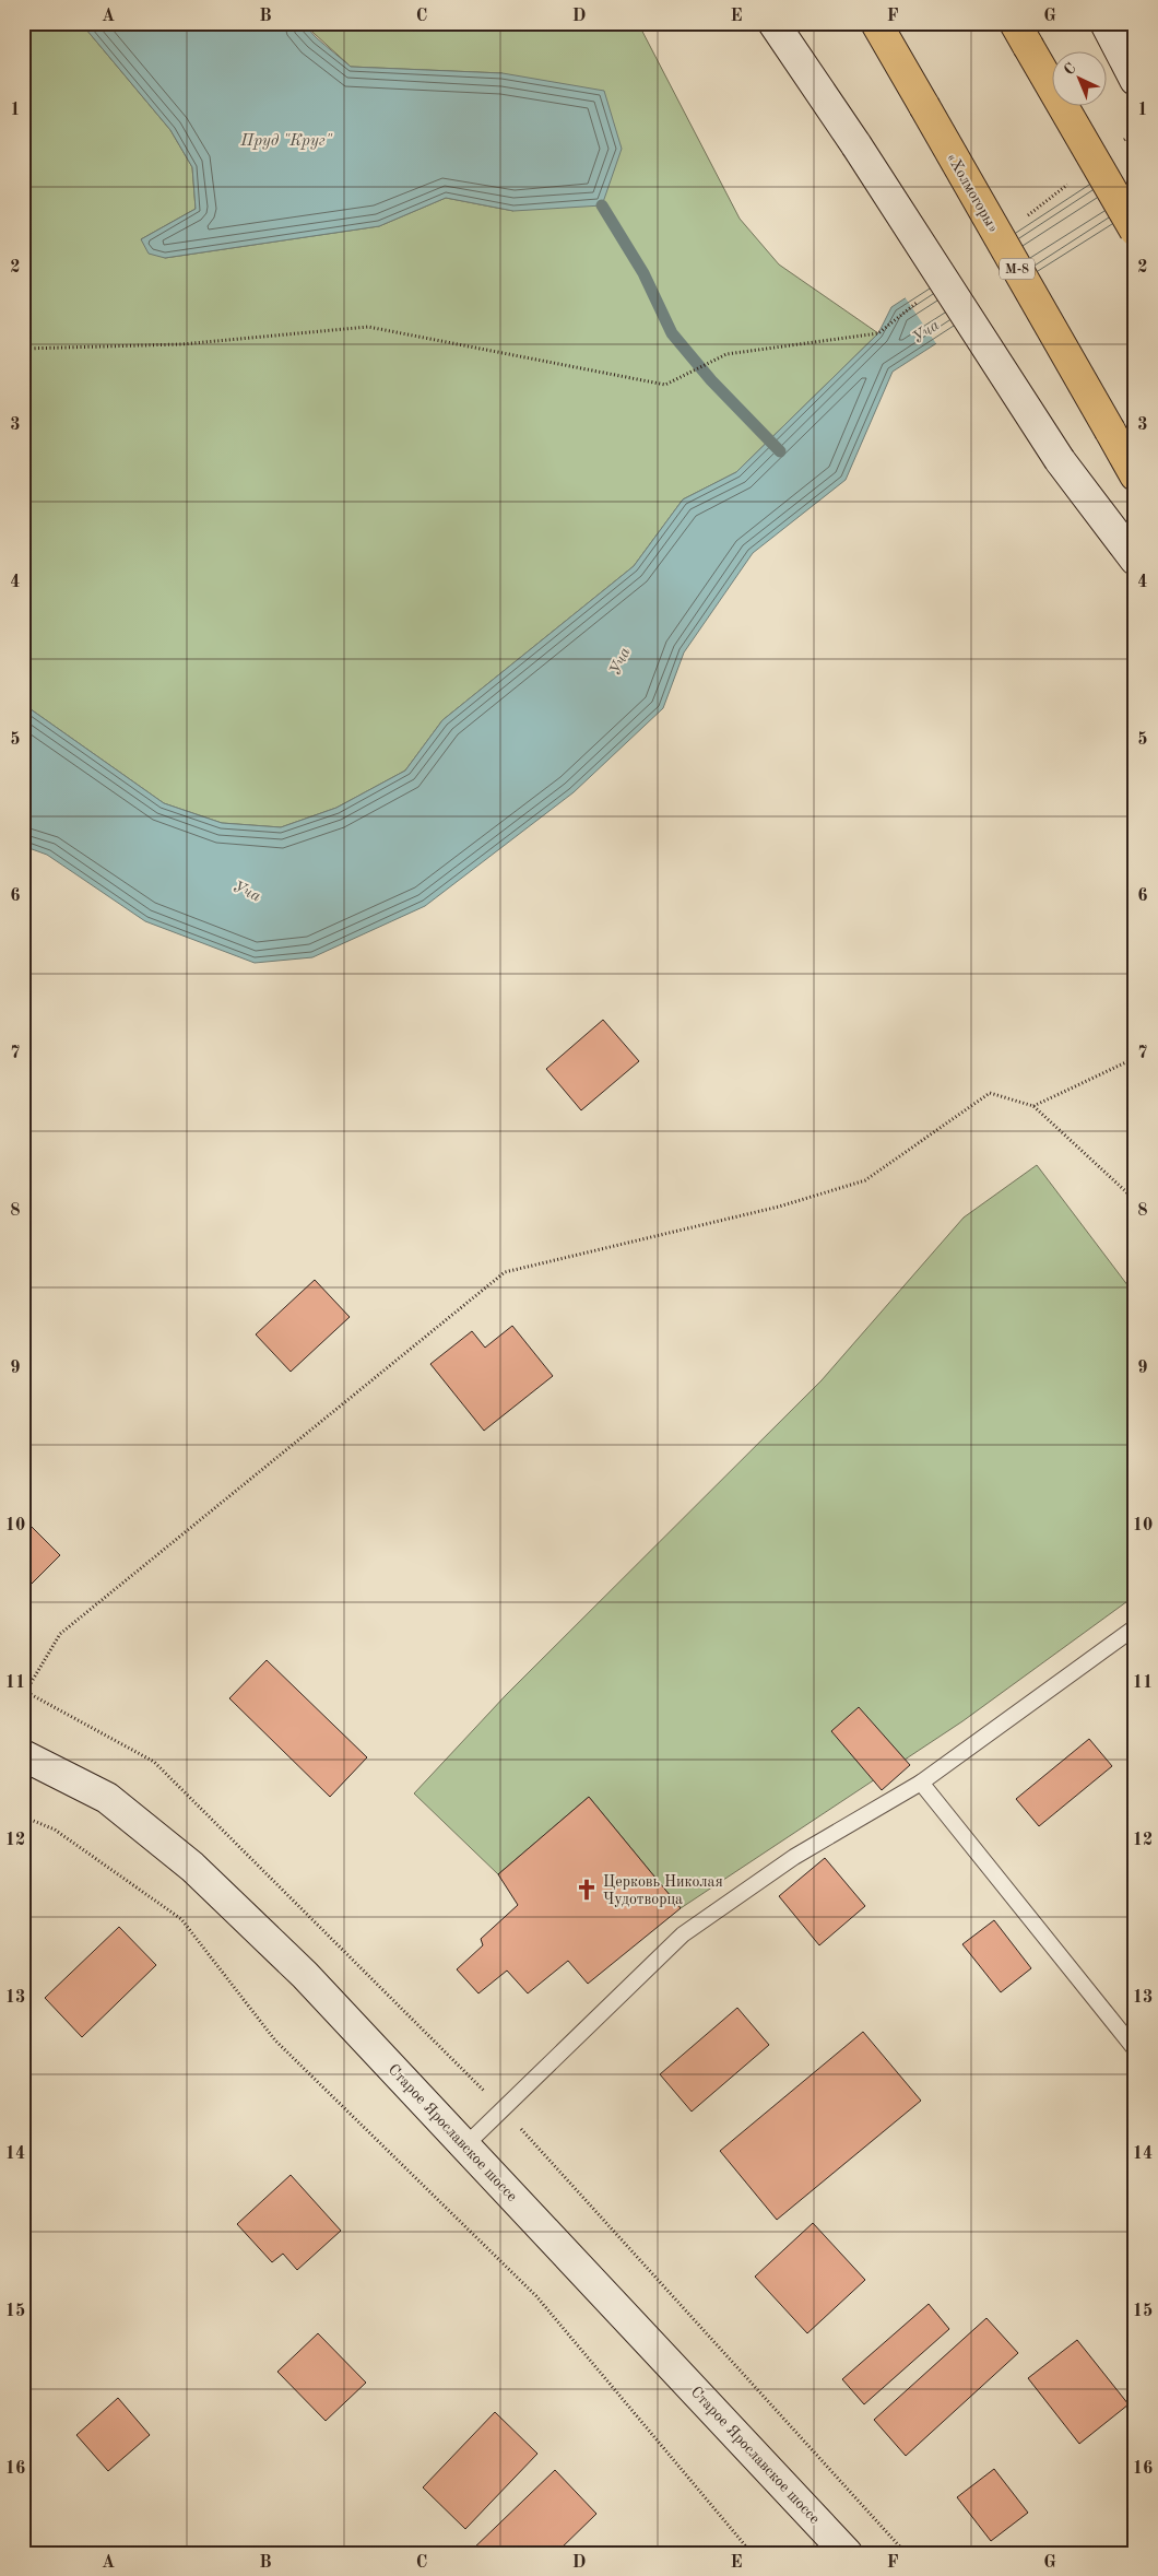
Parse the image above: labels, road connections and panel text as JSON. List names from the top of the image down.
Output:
{
  "streets": {
    "highway": ["«Холмогоры»", "М-8"],
    "main road": ["Старое Ярославское шоссе"]
  },
  "water": ["Пруд \"Круг\"", "Уча"],
  "places": {
    "church": ["Церковь Николая Чудотворца"]
  },
  "north": "top left",
  "grid": {
    "columns": [
      "A",
      "B",
      "C",
      "D",
      "E",
      "F",
      "G"
    ],
    "rows": [
      "1",
      "2",
      "3",
      "4",
      "5",
      "6",
      "7",
      "8",
      "9",
      "10",
      "11",
      "12",
      "13",
      "14",
      "15",
      "16"
    ]
  }
}
